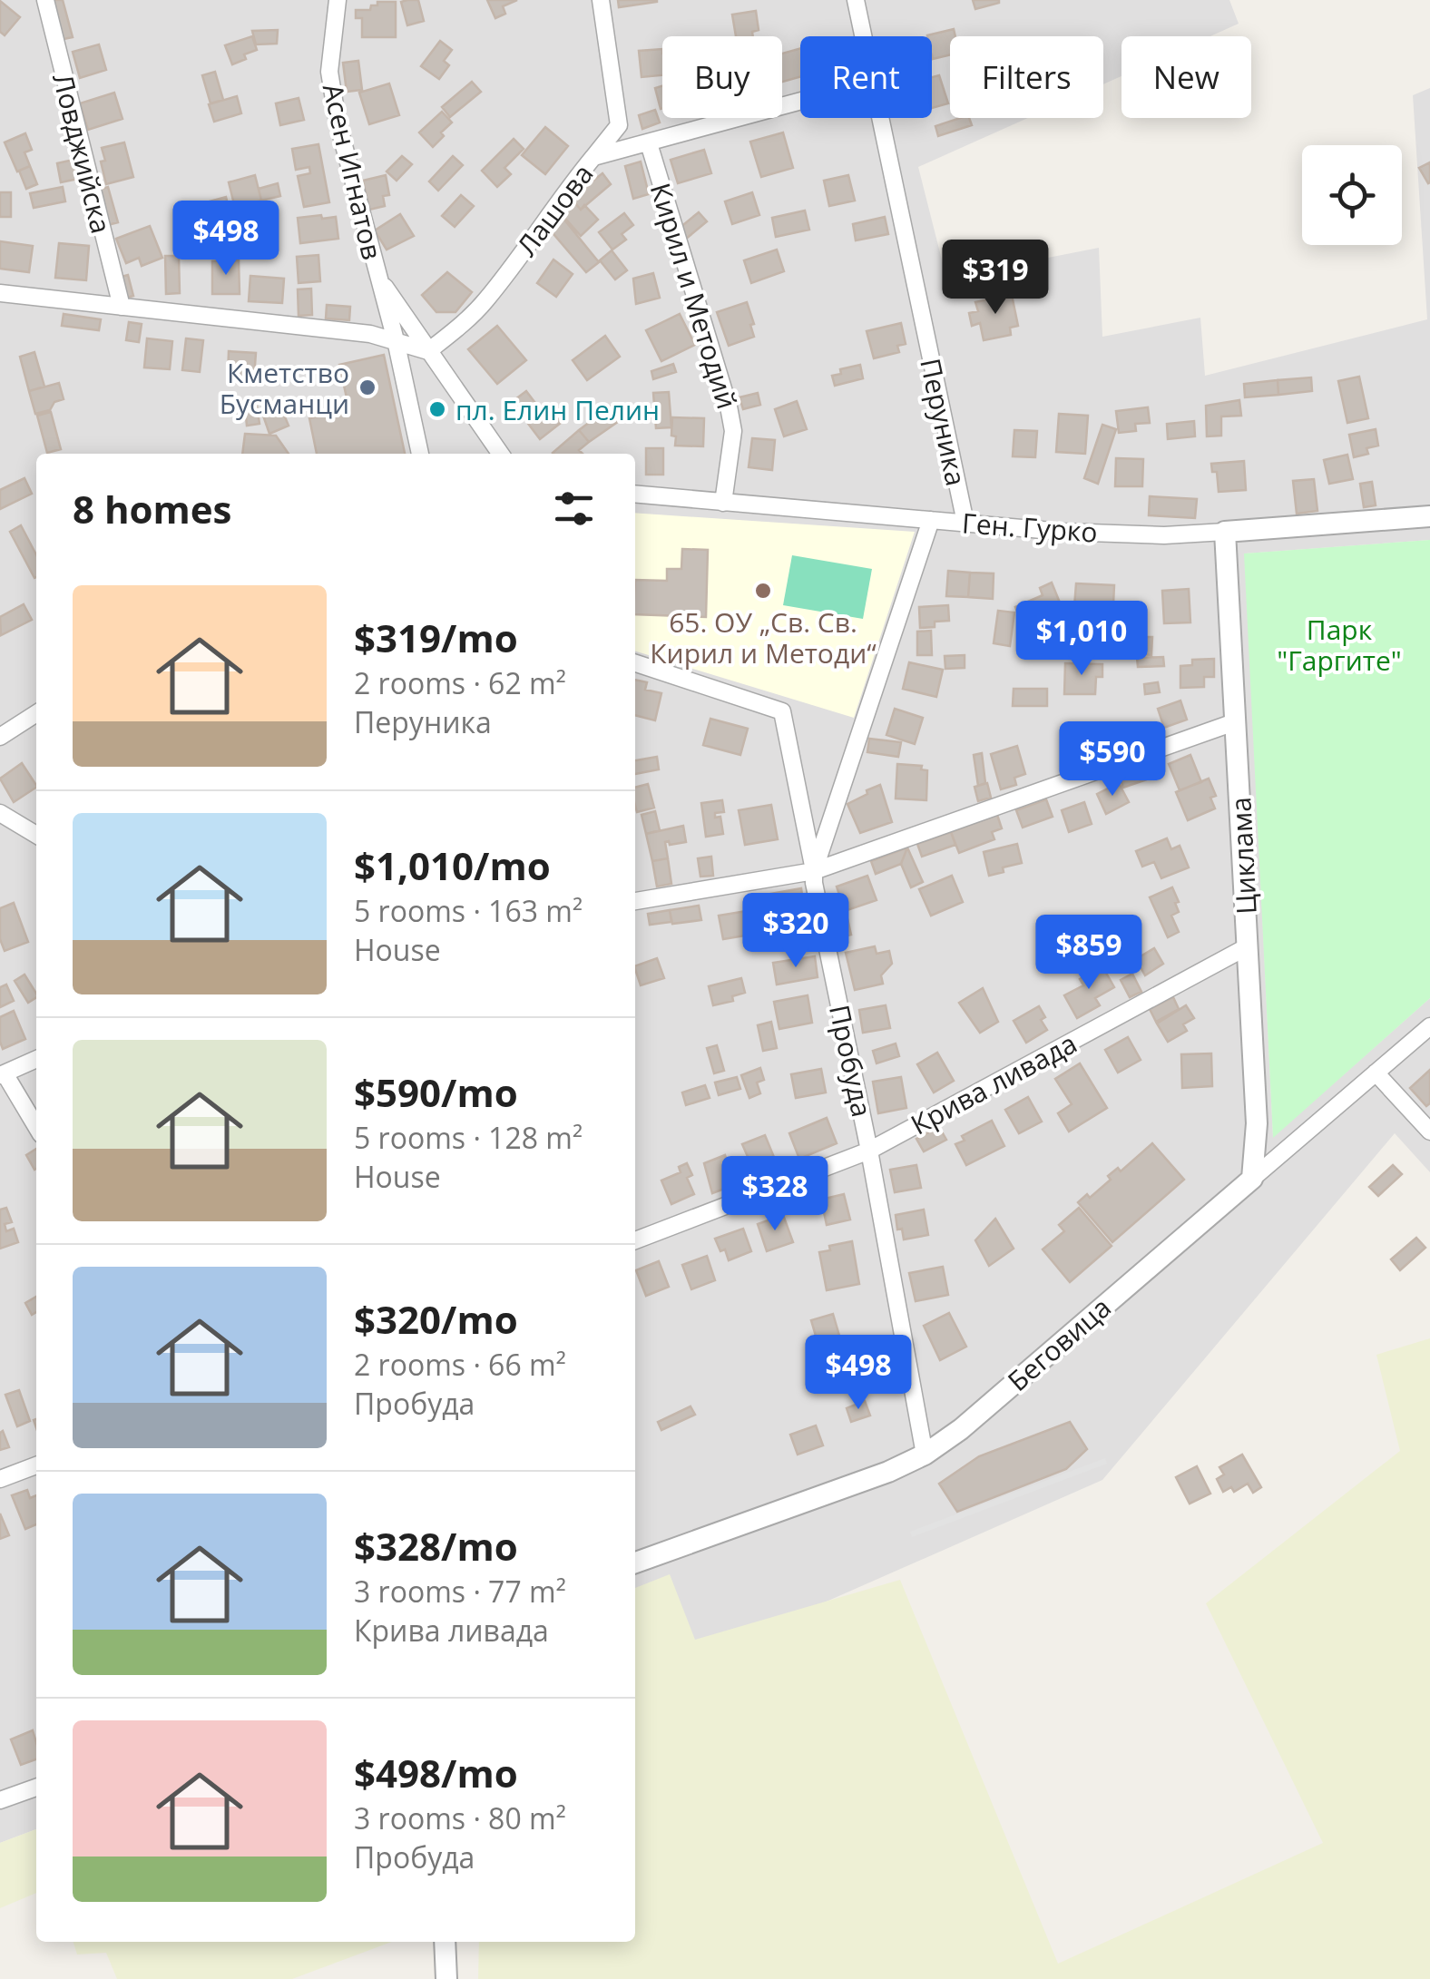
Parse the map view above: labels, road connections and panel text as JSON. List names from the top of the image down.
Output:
{
  "streets": {
    "street": [
      "Ловджийска",
      "Асен Игнатов",
      "Лашова",
      "Кирил и Методий",
      "Перуника",
      "Ген. Гурко",
      "Циклама",
      "Пробуда",
      "Крива ливада",
      "Беговица"
    ]
  },
  "crossings": [
    ["Лашова", "Кирил и Методий"],
    ["Кирил и Методий", "Ген. Гурко"],
    ["Перуника", "Ген. Гурко"],
    ["Ген. Гурко", "Циклама"],
    ["Ген. Гурко", "Пробуда"],
    ["Циклама", "Крива ливада"],
    ["Циклама", "Беговица"],
    ["Пробуда", "Крива ливада"],
    ["Пробуда", "Беговица"]
  ],
  "parks": ["Парк \"Гаргите\""],
  "places": ["Кметство Бусманци", "пл. Елин Пелин", "65. ОУ „Св. Св. Кирил и Методи“"],
  "page": {
    "chip": [
      "Buy",
      "Rent",
      "Filters",
      "New"
    ],
    "price": [
      "$498",
      "$319",
      "$1,010",
      "$590",
      "$320",
      "$859",
      "$328",
      "$498"
    ],
    "heading": "8 homes",
    "list": [
      {
        "name": "$319/mo",
        "note": "2 rooms · 62 m² · Перуника"
      },
      {
        "name": "$1,010/mo",
        "note": "5 rooms · 163 m² · House"
      },
      {
        "name": "$590/mo",
        "note": "5 rooms · 128 m² · House"
      },
      {
        "name": "$320/mo",
        "note": "2 rooms · 66 m² · Пробуда"
      },
      {
        "name": "$328/mo",
        "note": "3 rooms · 77 m² · Крива ливада"
      },
      {
        "name": "$498/mo",
        "note": "3 rooms · 80 m² · Пробуда"
      }
    ]
  }
}
